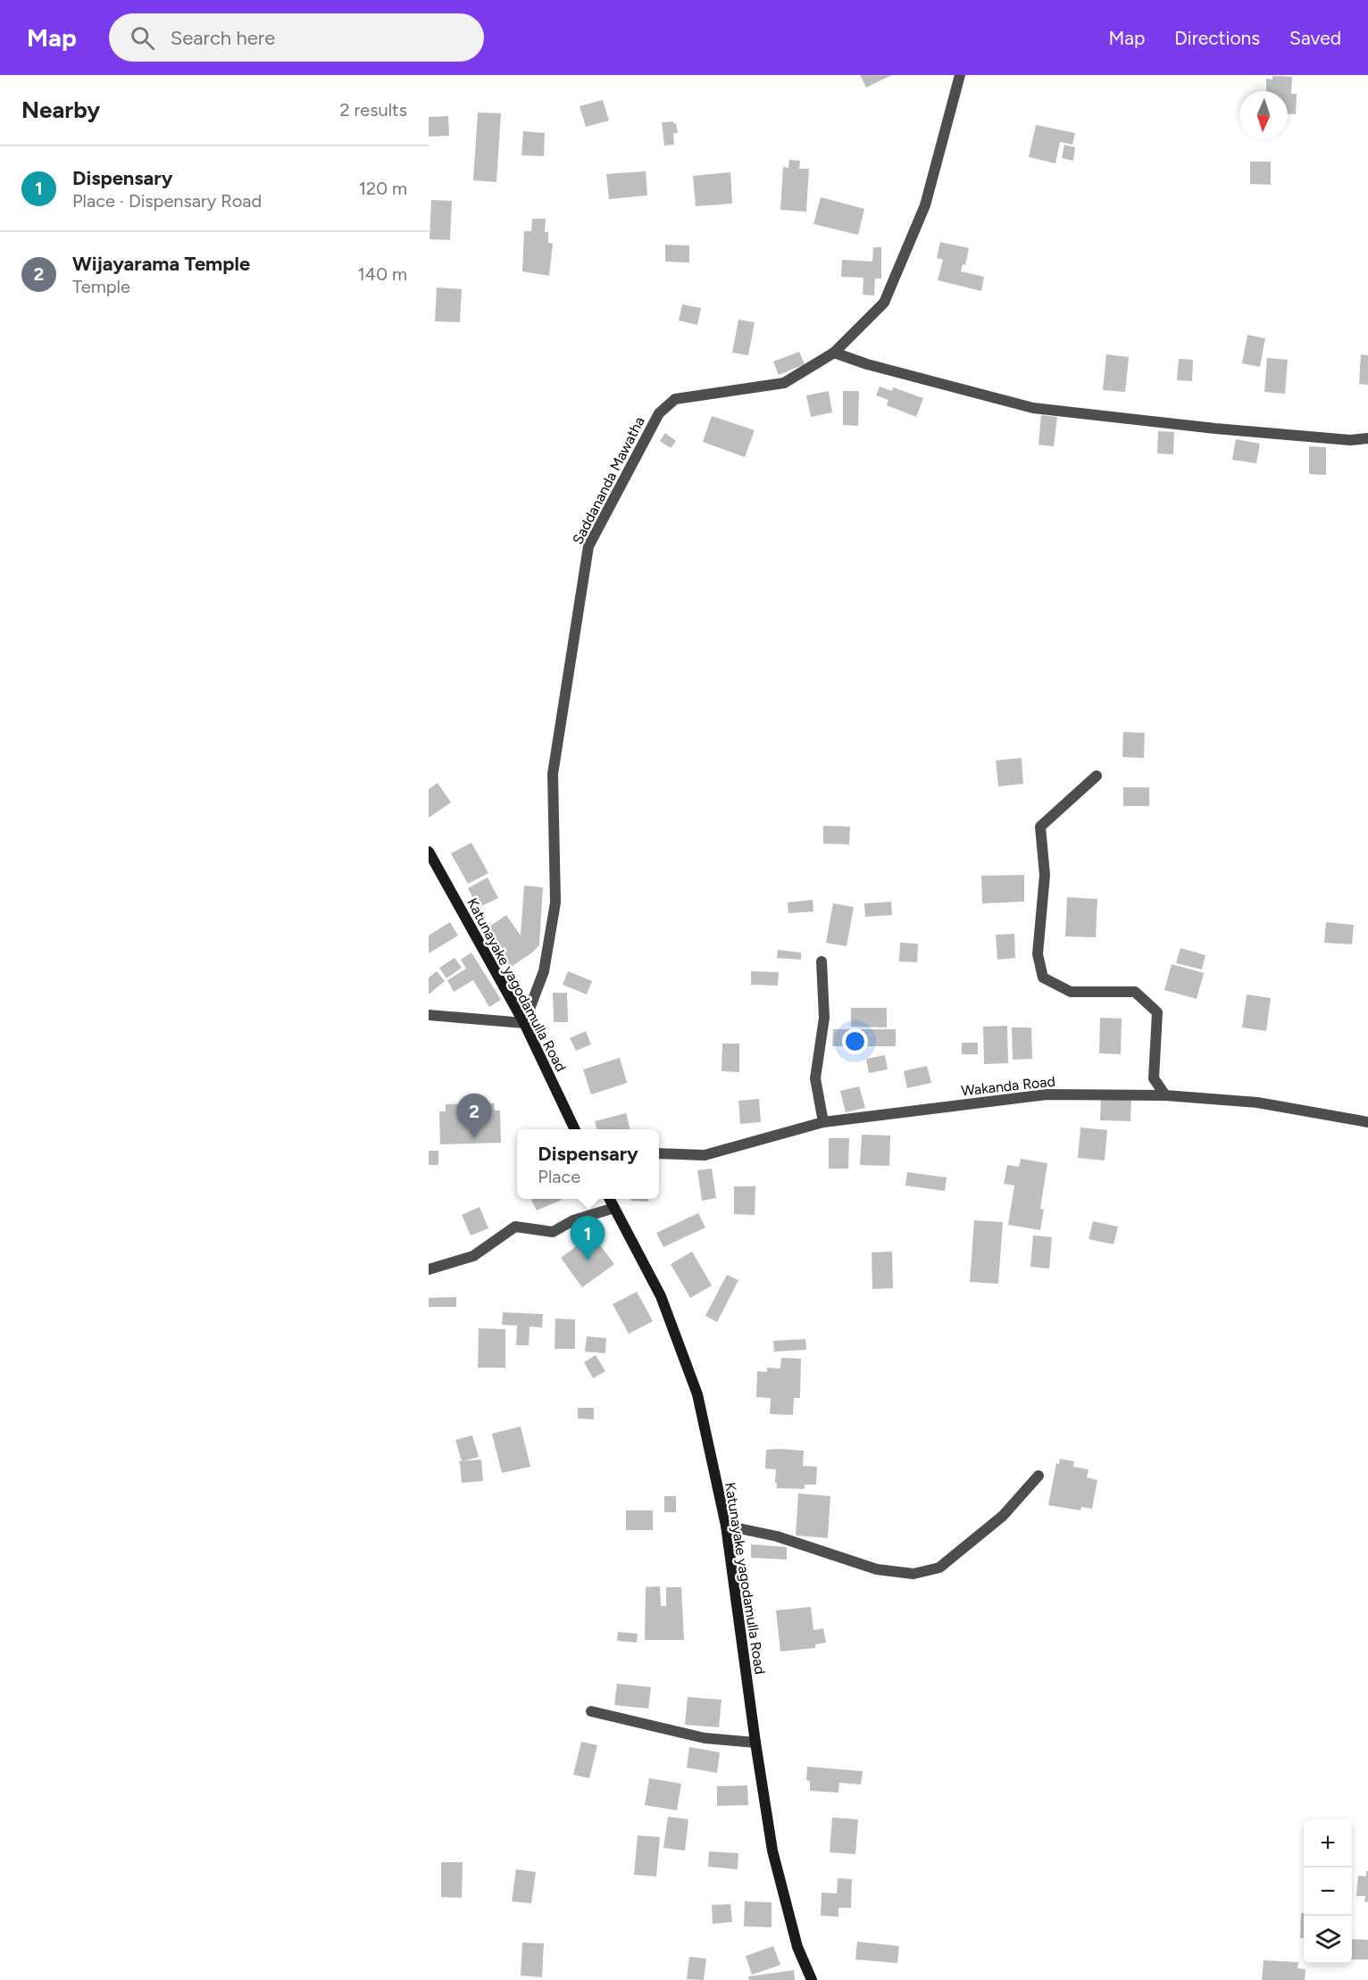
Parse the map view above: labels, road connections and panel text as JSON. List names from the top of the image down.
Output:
{
  "streets": {
    "main road": ["Katunayake yagodamulla Road"],
    "street": ["Saddananda Mawatha", "Wakanda Road"]
  },
  "crossings": [
    ["Saddananda Mawatha", "Katunayake yagodamulla Road"]
  ],
  "north": "bottom",
  "page": {
    "header": "Map",
    "search": "Search here",
    "nav": ["Map", "Directions", "Saved"],
    "heading": ["Nearby", "2 results"],
    "list": [
      {
        "mark": "1",
        "name": "Dispensary",
        "note": "Place · Dispensary Road",
        "value": "120 m"
      },
      {
        "mark": "2",
        "name": "Wijayarama Temple",
        "note": "Temple",
        "value": "140 m"
      }
    ],
    "pins": ["2", "1"],
    "popup": ["Dispensary", "Place"],
    "map_buttons": ["+", "−"]
  }
}
